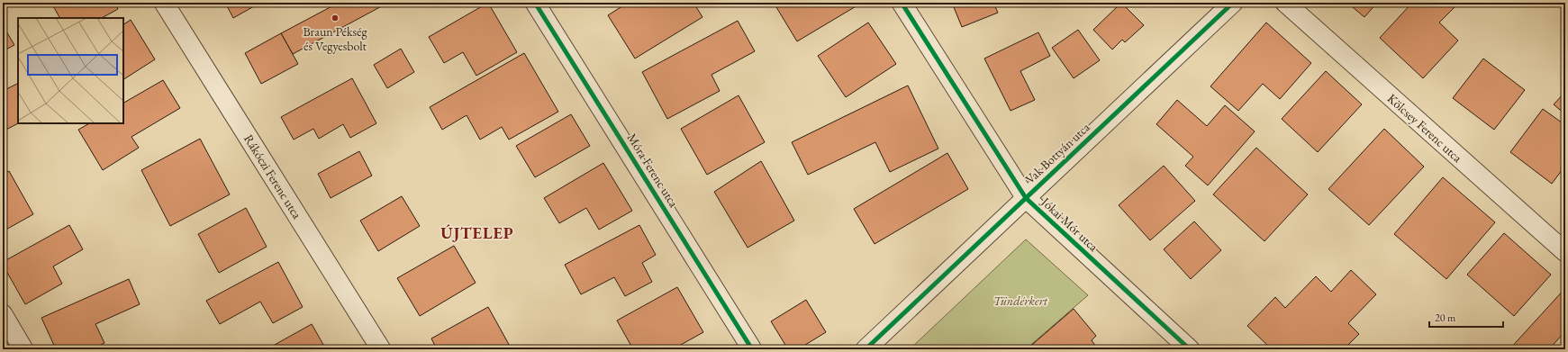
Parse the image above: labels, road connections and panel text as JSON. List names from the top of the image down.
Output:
{
  "streets": {
    "street": [
      "Kölcsey Ferenc utca",
      "Vak Bottyán utca",
      "Móra Ferenc utca",
      "Rákóczi Ferenc utca",
      "Jókai Mór utca"
    ]
  },
  "crossings": [
    ["Vak Bottyán utca", "Jókai Mór utca"]
  ],
  "districts": ["ÚJTELEP"],
  "parks": ["Tündérkert"],
  "places": ["Braun Pékség és Vegyesbolt"],
  "scale_bar": "20 m"
}
